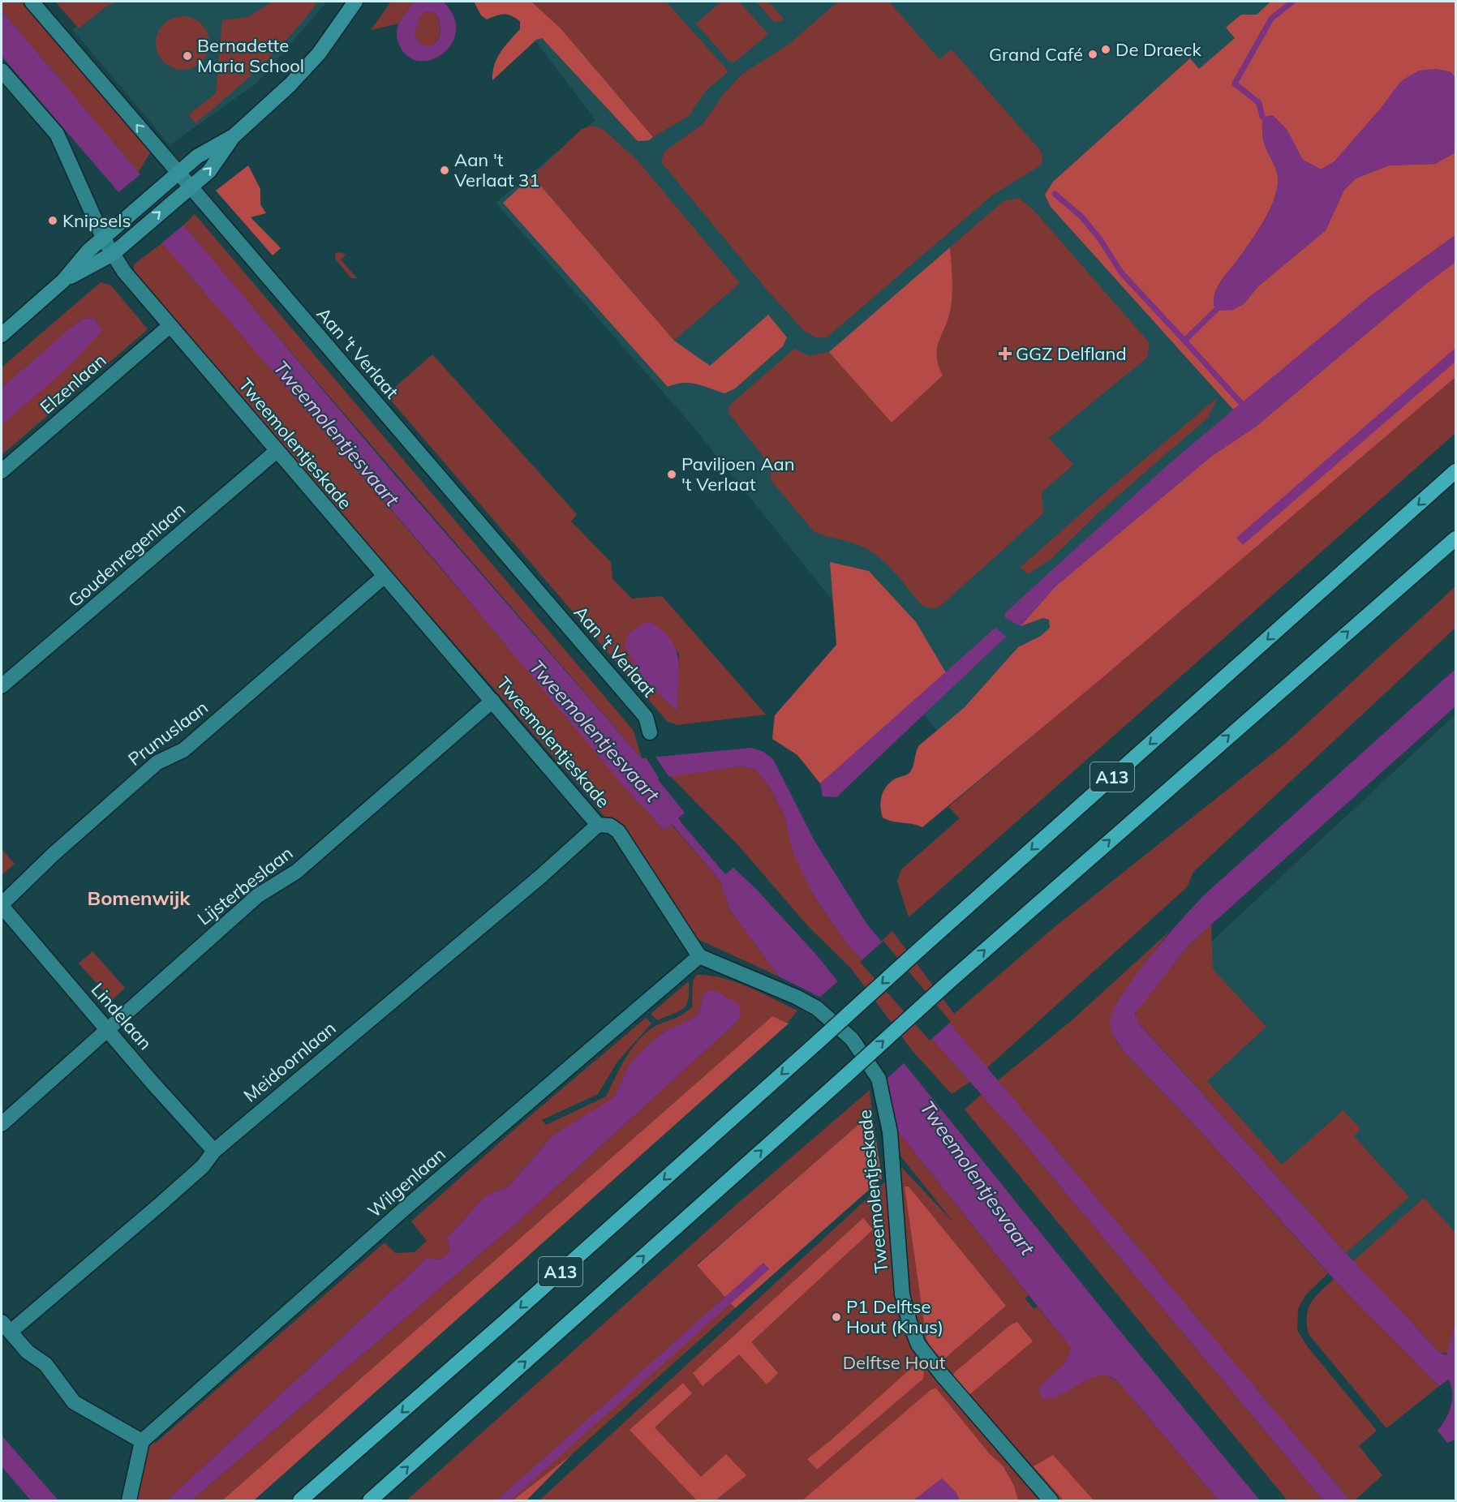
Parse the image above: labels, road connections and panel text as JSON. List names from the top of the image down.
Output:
{
  "streets": {
    "highway": ["A13"],
    "street": [
      "Aan 't Verlaat",
      "Elzenlaan",
      "Tweemolentjeskade",
      "Goudenregenlaan",
      "Prunuslaan",
      "Lijsterbeslaan",
      "Lindelaan",
      "Meidoornlaan",
      "Wilgenlaan"
    ]
  },
  "crossings": [
    ["Elzenlaan", "Tweemolentjeskade"],
    ["Tweemolentjeskade", "Goudenregenlaan"],
    ["Tweemolentjeskade", "Prunuslaan"],
    ["Tweemolentjeskade", "Lijsterbeslaan"],
    ["Tweemolentjeskade", "Meidoornlaan"],
    ["Tweemolentjeskade", "Wilgenlaan"],
    ["Prunuslaan", "Lindelaan"],
    ["Lijsterbeslaan", "Lindelaan"],
    ["Lindelaan", "Meidoornlaan"]
  ],
  "districts": ["Bomenwijk"],
  "water": ["Tweemolentjesvaart"],
  "parks": ["Delftse Hout"],
  "places": {
    "other": [
      "De Draeck",
      "Grand Café",
      "Bernadette Maria School",
      "Aan 't Verlaat 31",
      "Knipsels",
      "Paviljoen Aan 't Verlaat",
      "P1 Delftse Hout (Knus)"
    ],
    "health": ["GGZ Delfland"]
  }
}
